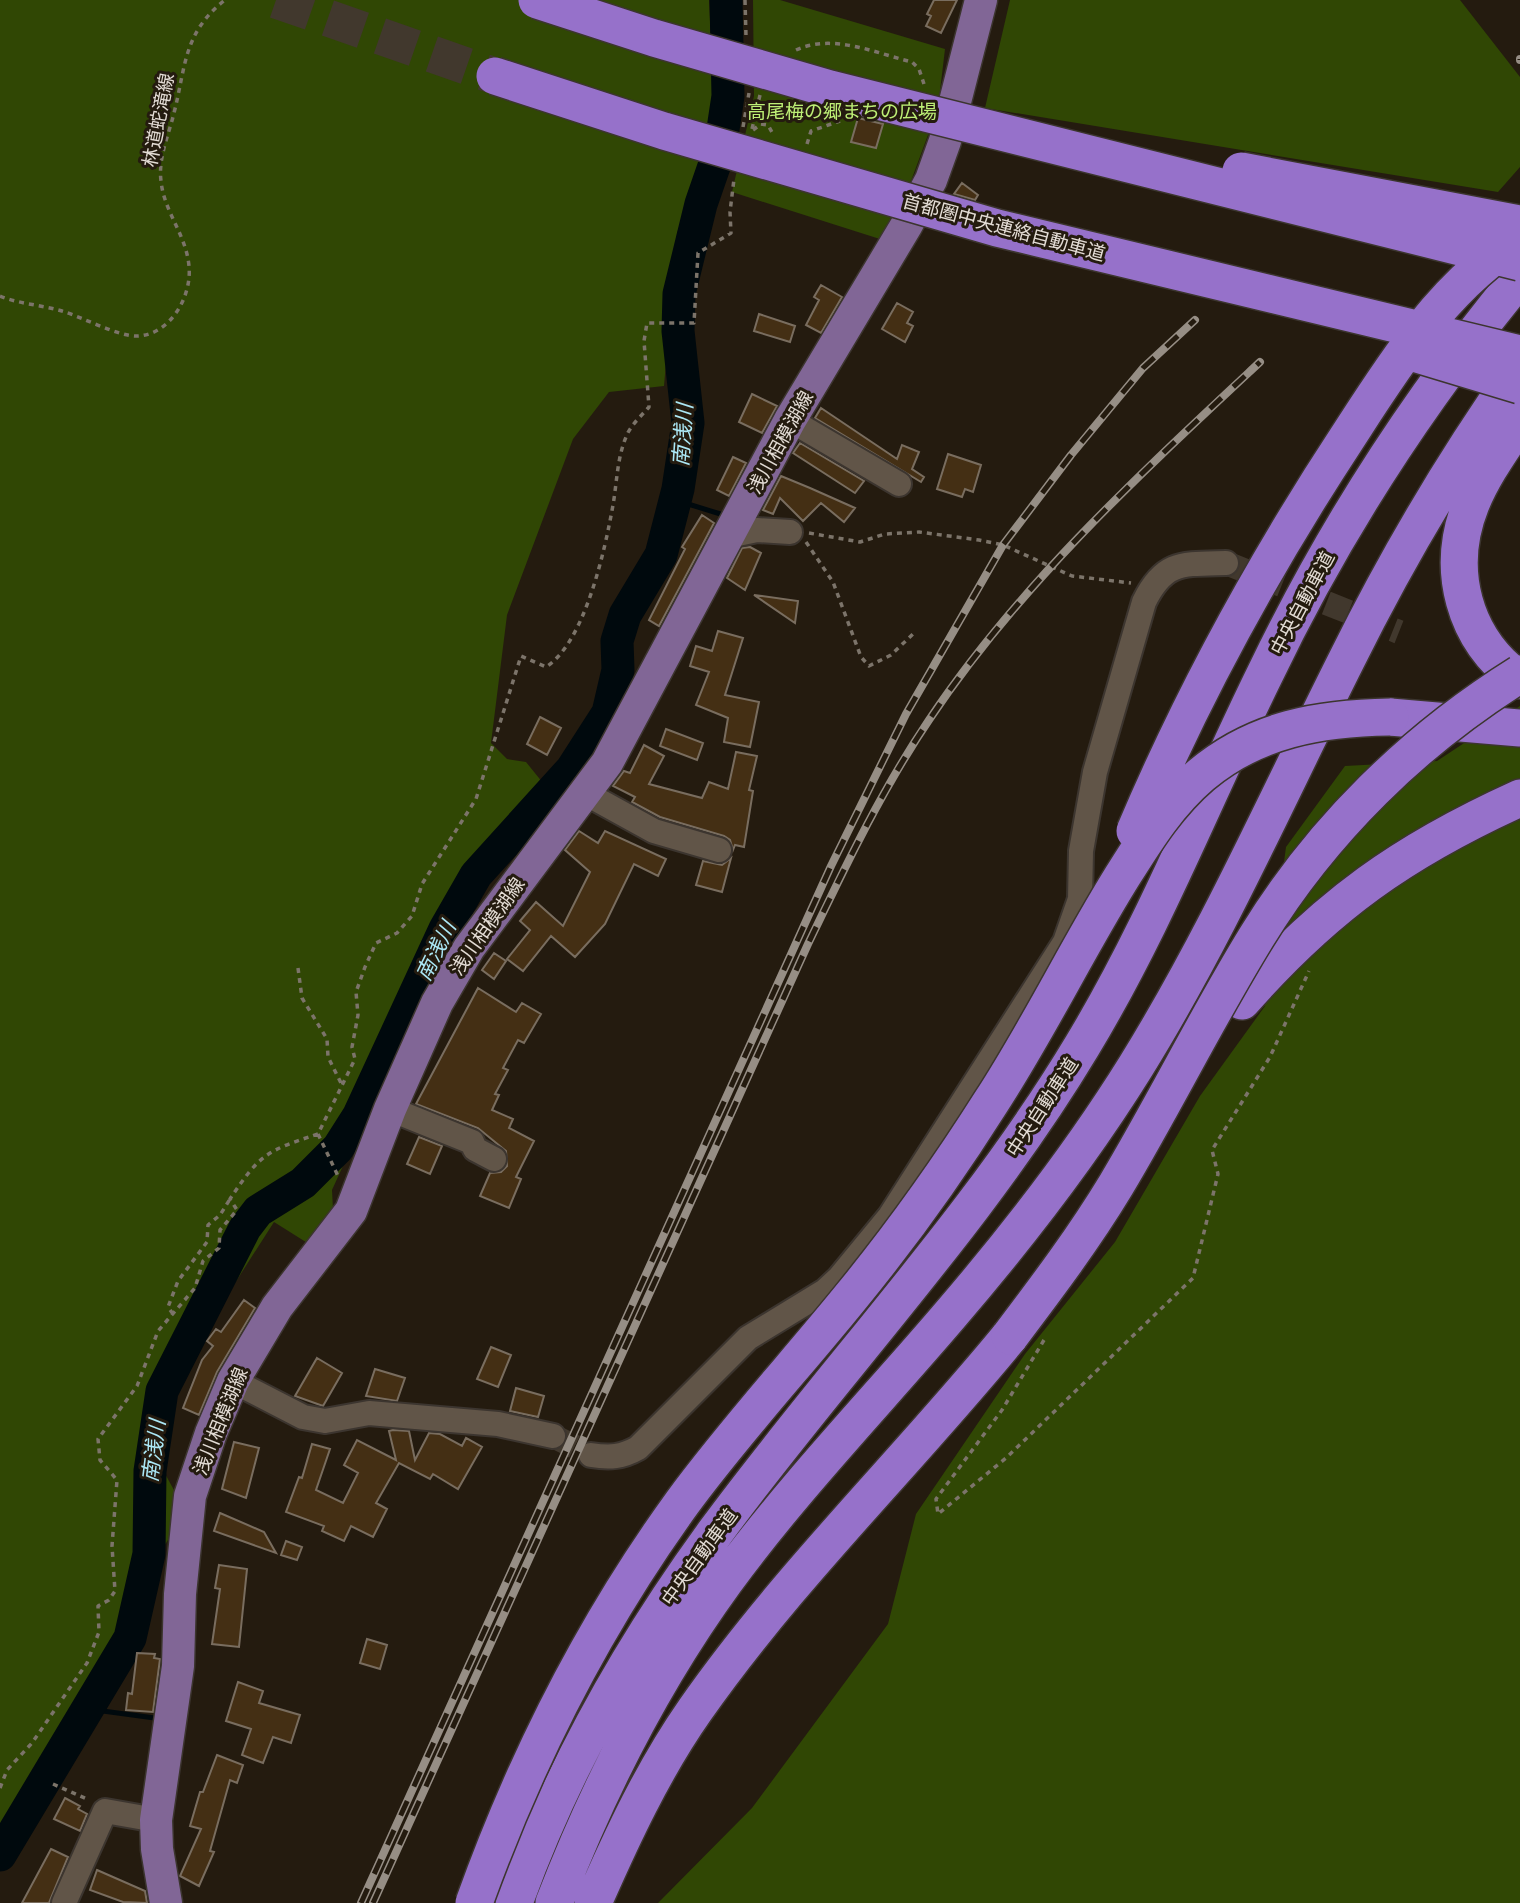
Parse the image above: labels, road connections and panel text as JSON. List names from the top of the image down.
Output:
{
  "streets": {
    "highway": ["首都圏中央連絡自動車道", "中央自動車道"],
    "main road": ["浅川相模湖線"],
    "path": ["林道蛇滝線"]
  },
  "water": ["南浅川"],
  "parks": ["高尾梅の郷まちの広場"]
}
